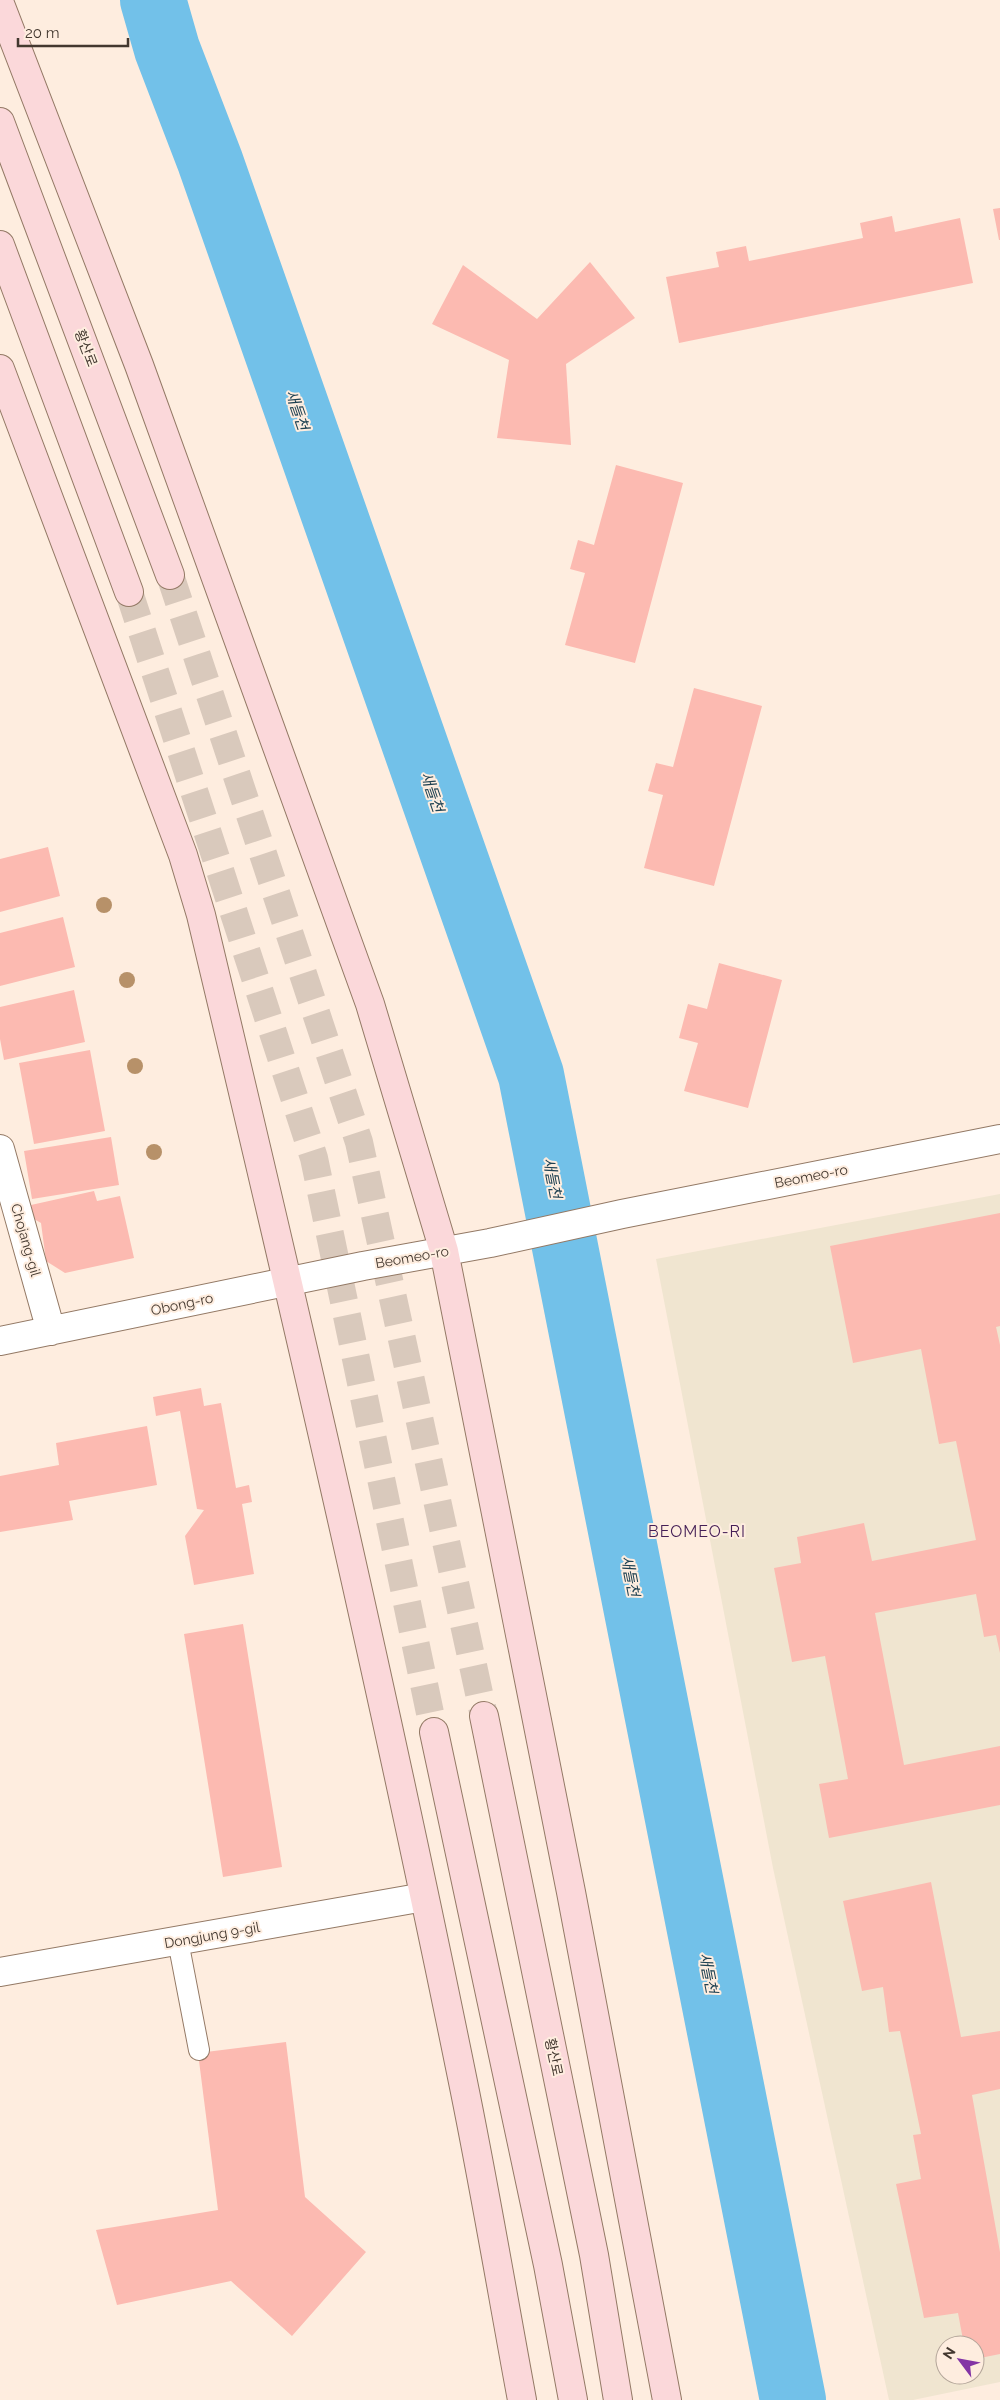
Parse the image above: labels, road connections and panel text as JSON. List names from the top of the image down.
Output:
{
  "streets": {
    "main road": ["황산로"],
    "street": [
      "Beomeo-ro",
      "Chojang-gil",
      "Obong-ro",
      "Dongjung 9-gil"
    ]
  },
  "crossings": [
    ["Beomeo-ro", "Obong-ro"],
    ["Chojang-gil", "Obong-ro"]
  ],
  "districts": ["BEOMEO-RI"],
  "water": ["새들천"],
  "scale_bar": "20 m",
  "north": "top left"
}
